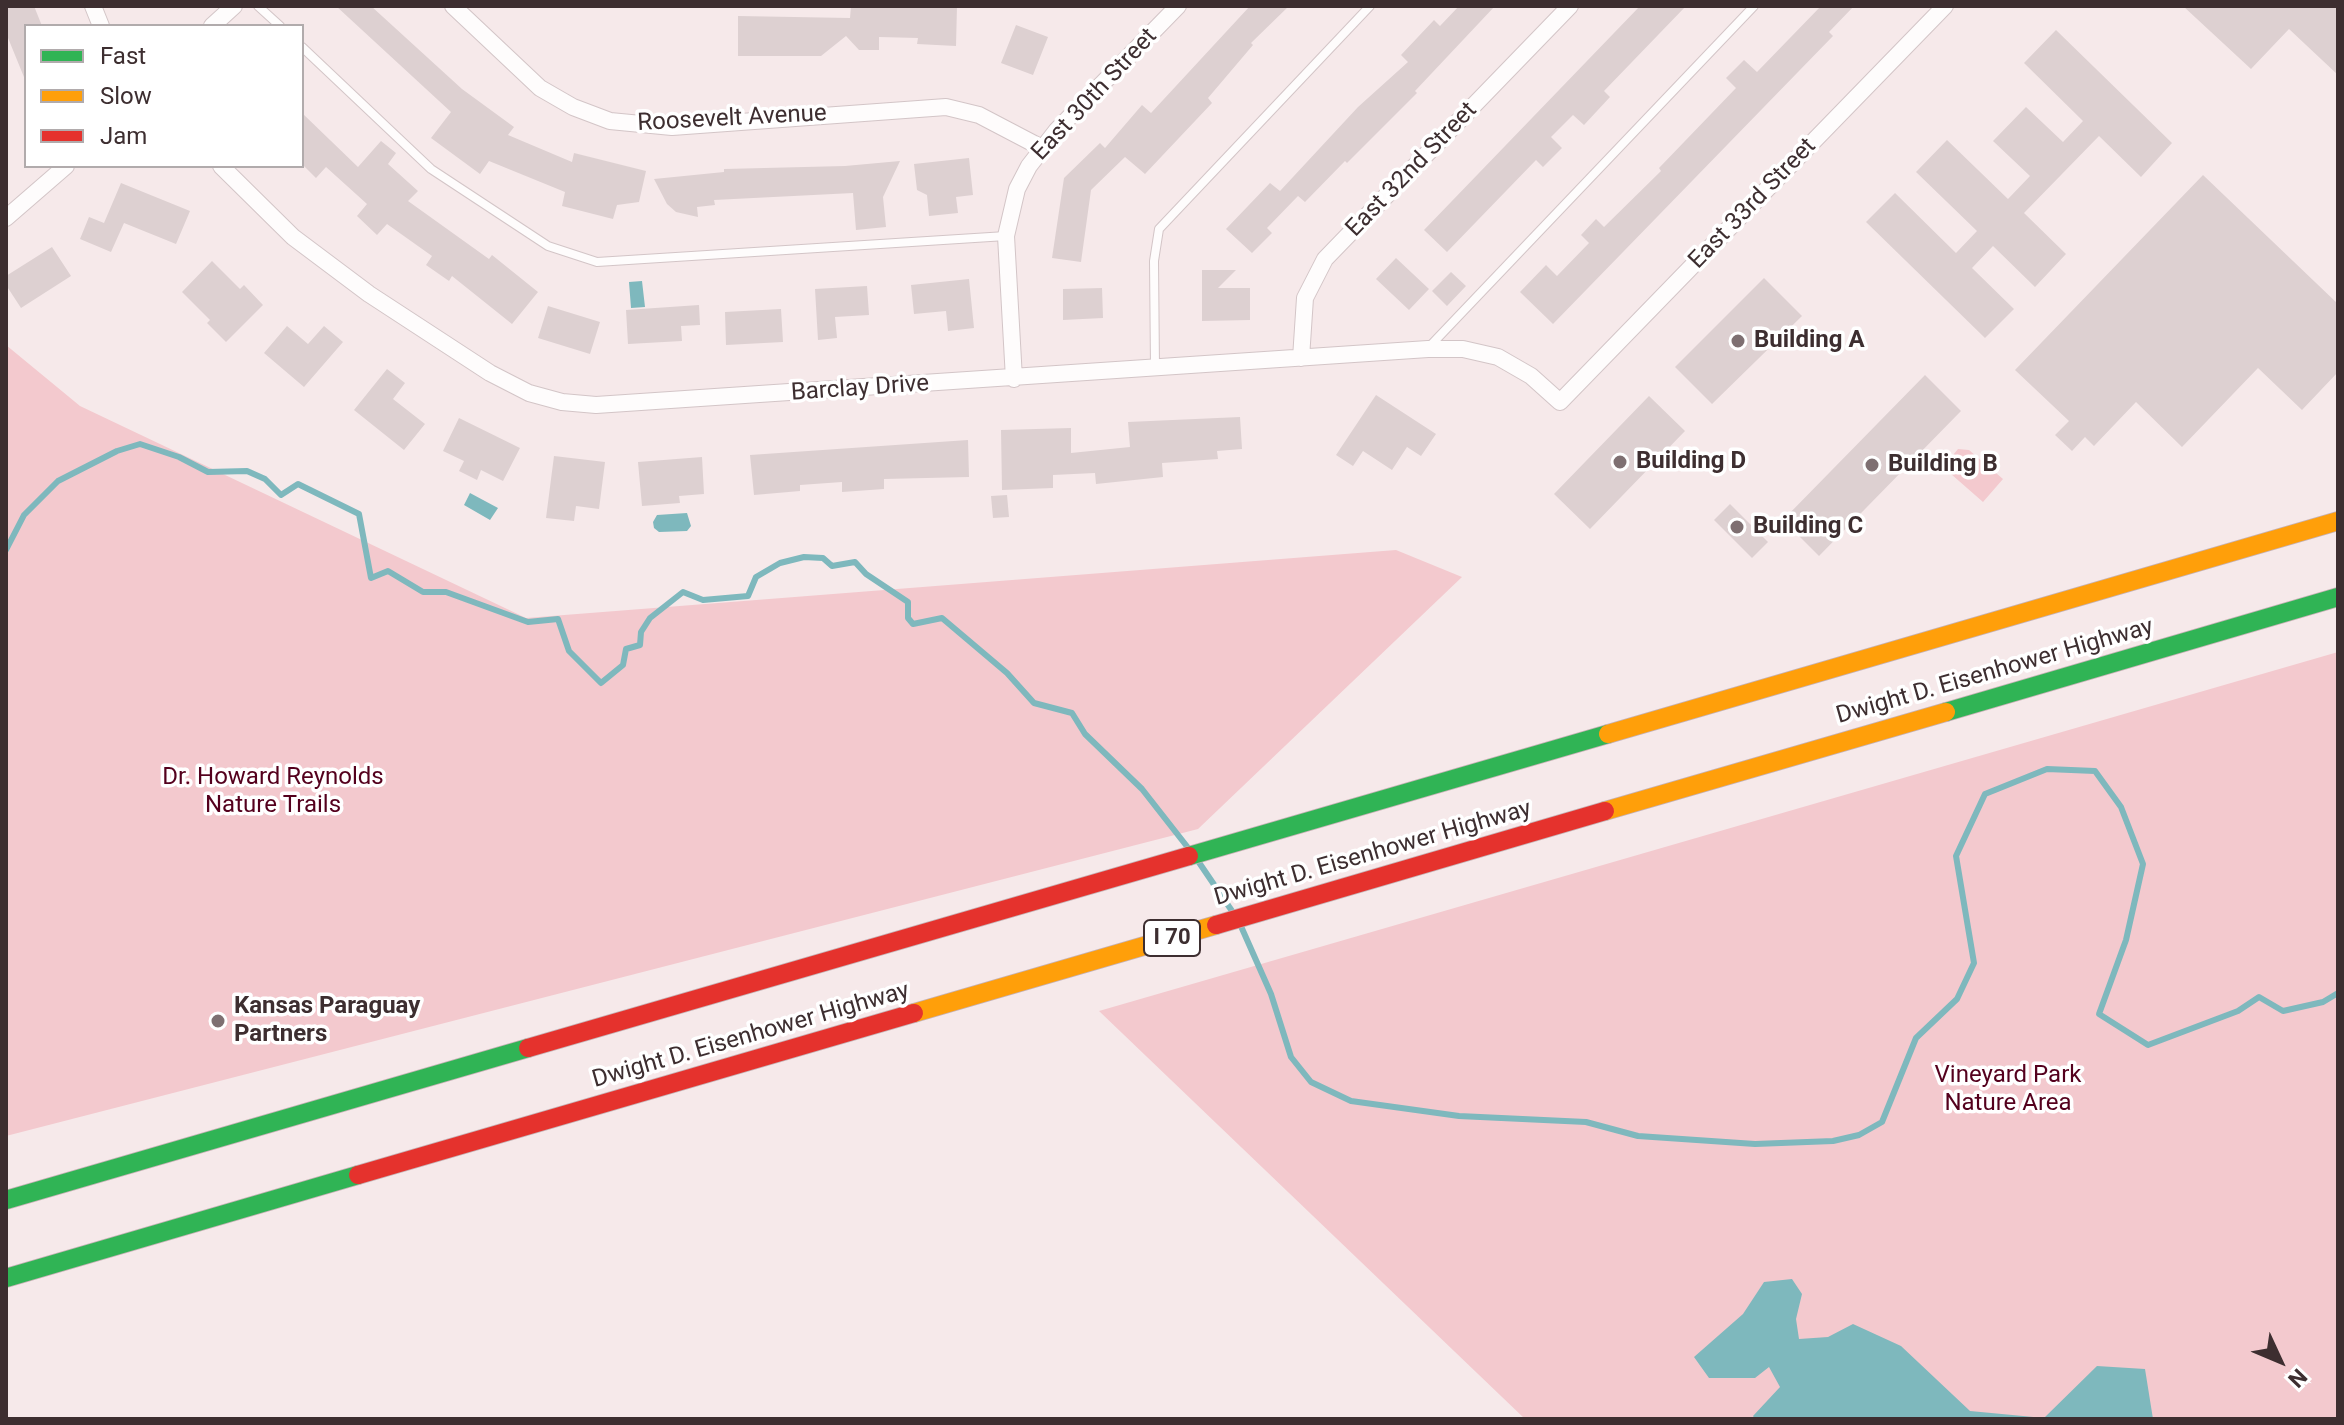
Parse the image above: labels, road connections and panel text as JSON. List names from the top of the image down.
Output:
{
  "streets": {
    "highway": ["Dwight D. Eisenhower Highway", "I 70"],
    "street": [
      "East 30th Street",
      "Roosevelt Avenue",
      "East 32nd Street",
      "East 33rd Street",
      "Barclay Drive"
    ]
  },
  "crossings": [
    ["East 30th Street", "Roosevelt Avenue"],
    ["East 30th Street", "Barclay Drive"],
    ["East 32nd Street", "Barclay Drive"],
    ["East 33rd Street", "Barclay Drive"]
  ],
  "parks": ["Dr. Howard Reynolds Nature Trails", "Vineyard Park Nature Area"],
  "places": [
    "Building A",
    "Building D",
    "Building B",
    "Building C",
    "Kansas Paraguay Partners"
  ],
  "legend": ["Fast", "Slow", "Jam"],
  "north": "bottom right"
}
